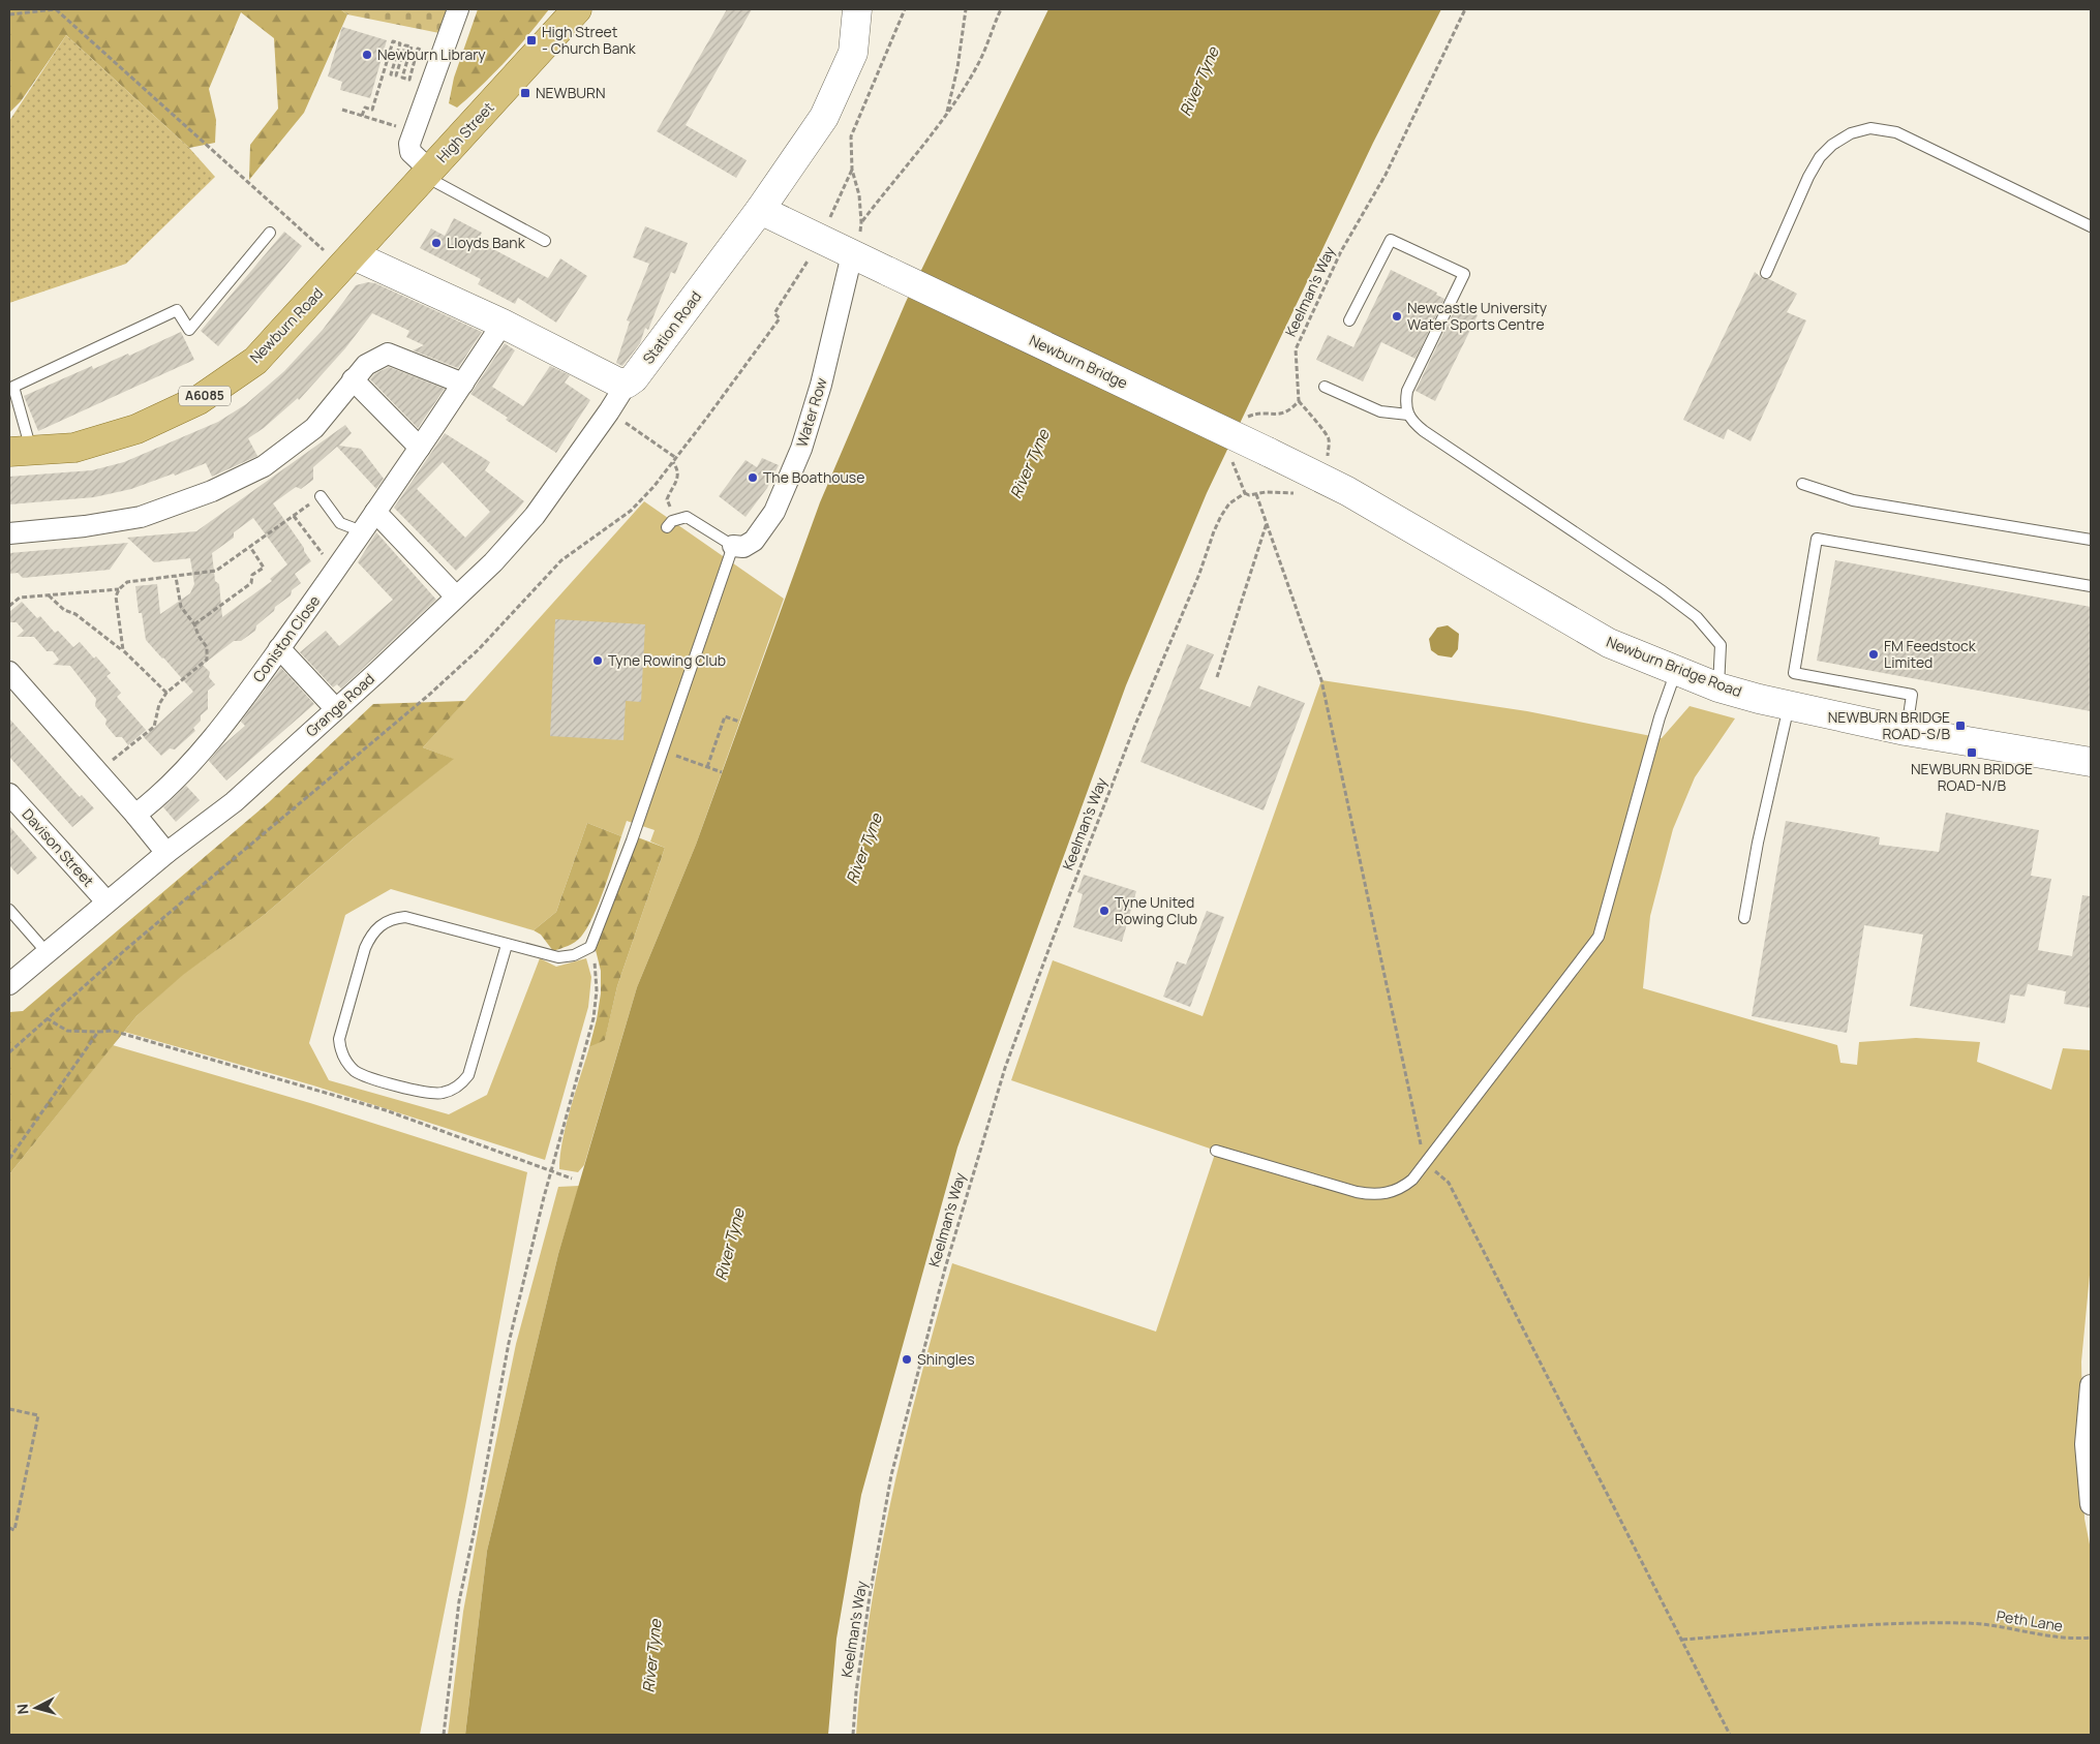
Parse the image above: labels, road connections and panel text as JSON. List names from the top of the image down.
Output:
{
  "streets": {
    "main road": ["High Street", "Newburn Road", "A6085"],
    "street": [
      "Station Road",
      "Newburn Bridge",
      "Water Row",
      "Coniston Close",
      "Newburn Bridge Road",
      "Grange Road",
      "Davison Street"
    ],
    "path": ["Keelman's Way", "Peth Lane"]
  },
  "crossings": [
    ["High Street", "Newburn Road"],
    ["Station Road", "Grange Road"],
    ["Newburn Bridge", "Water Row"],
    ["Newburn Bridge", "Newburn Bridge Road"],
    ["Grange Road", "Davison Street"]
  ],
  "water": ["River Tyne"],
  "places": {
    "transit": [
      "High Street - Church Bank",
      "NEWBURN",
      "NEWBURN BRIDGE ROAD-S/B",
      "NEWBURN BRIDGE ROAD-N/B"
    ],
    "other": [
      "Newburn Library",
      "Lloyds Bank",
      "Newcastle University Water Sports Centre",
      "The Boathouse",
      "FM Feedstock Limited",
      "Tyne Rowing Club",
      "Tyne United Rowing Club",
      "Shingles"
    ]
  },
  "north": "left"
}
